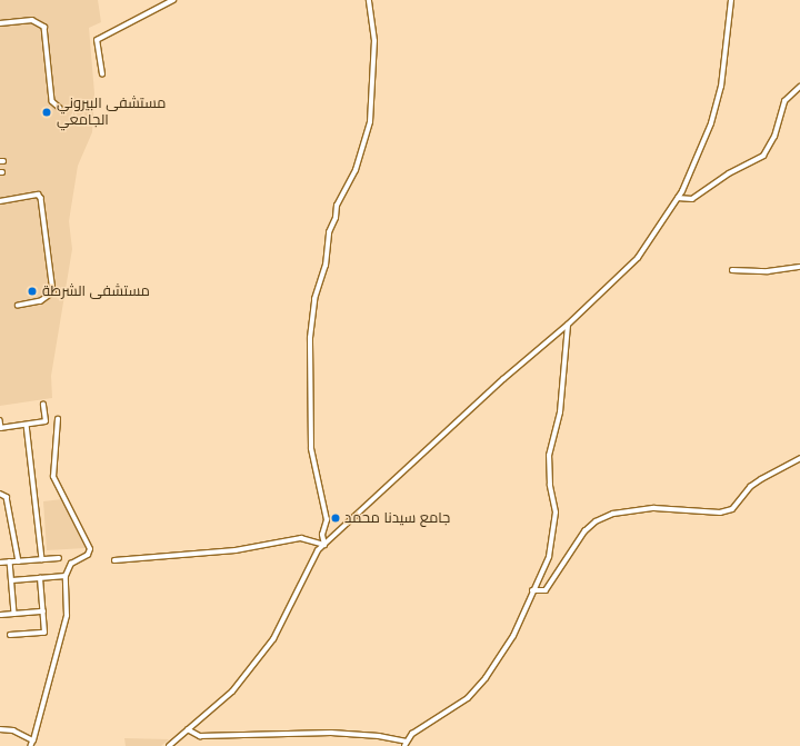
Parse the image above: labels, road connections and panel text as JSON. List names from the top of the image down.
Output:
{
  "places": ["مستشفى البيروني الجامعي", "مستشفى الشرطة", "جامع سيدنا محمد"]
}
